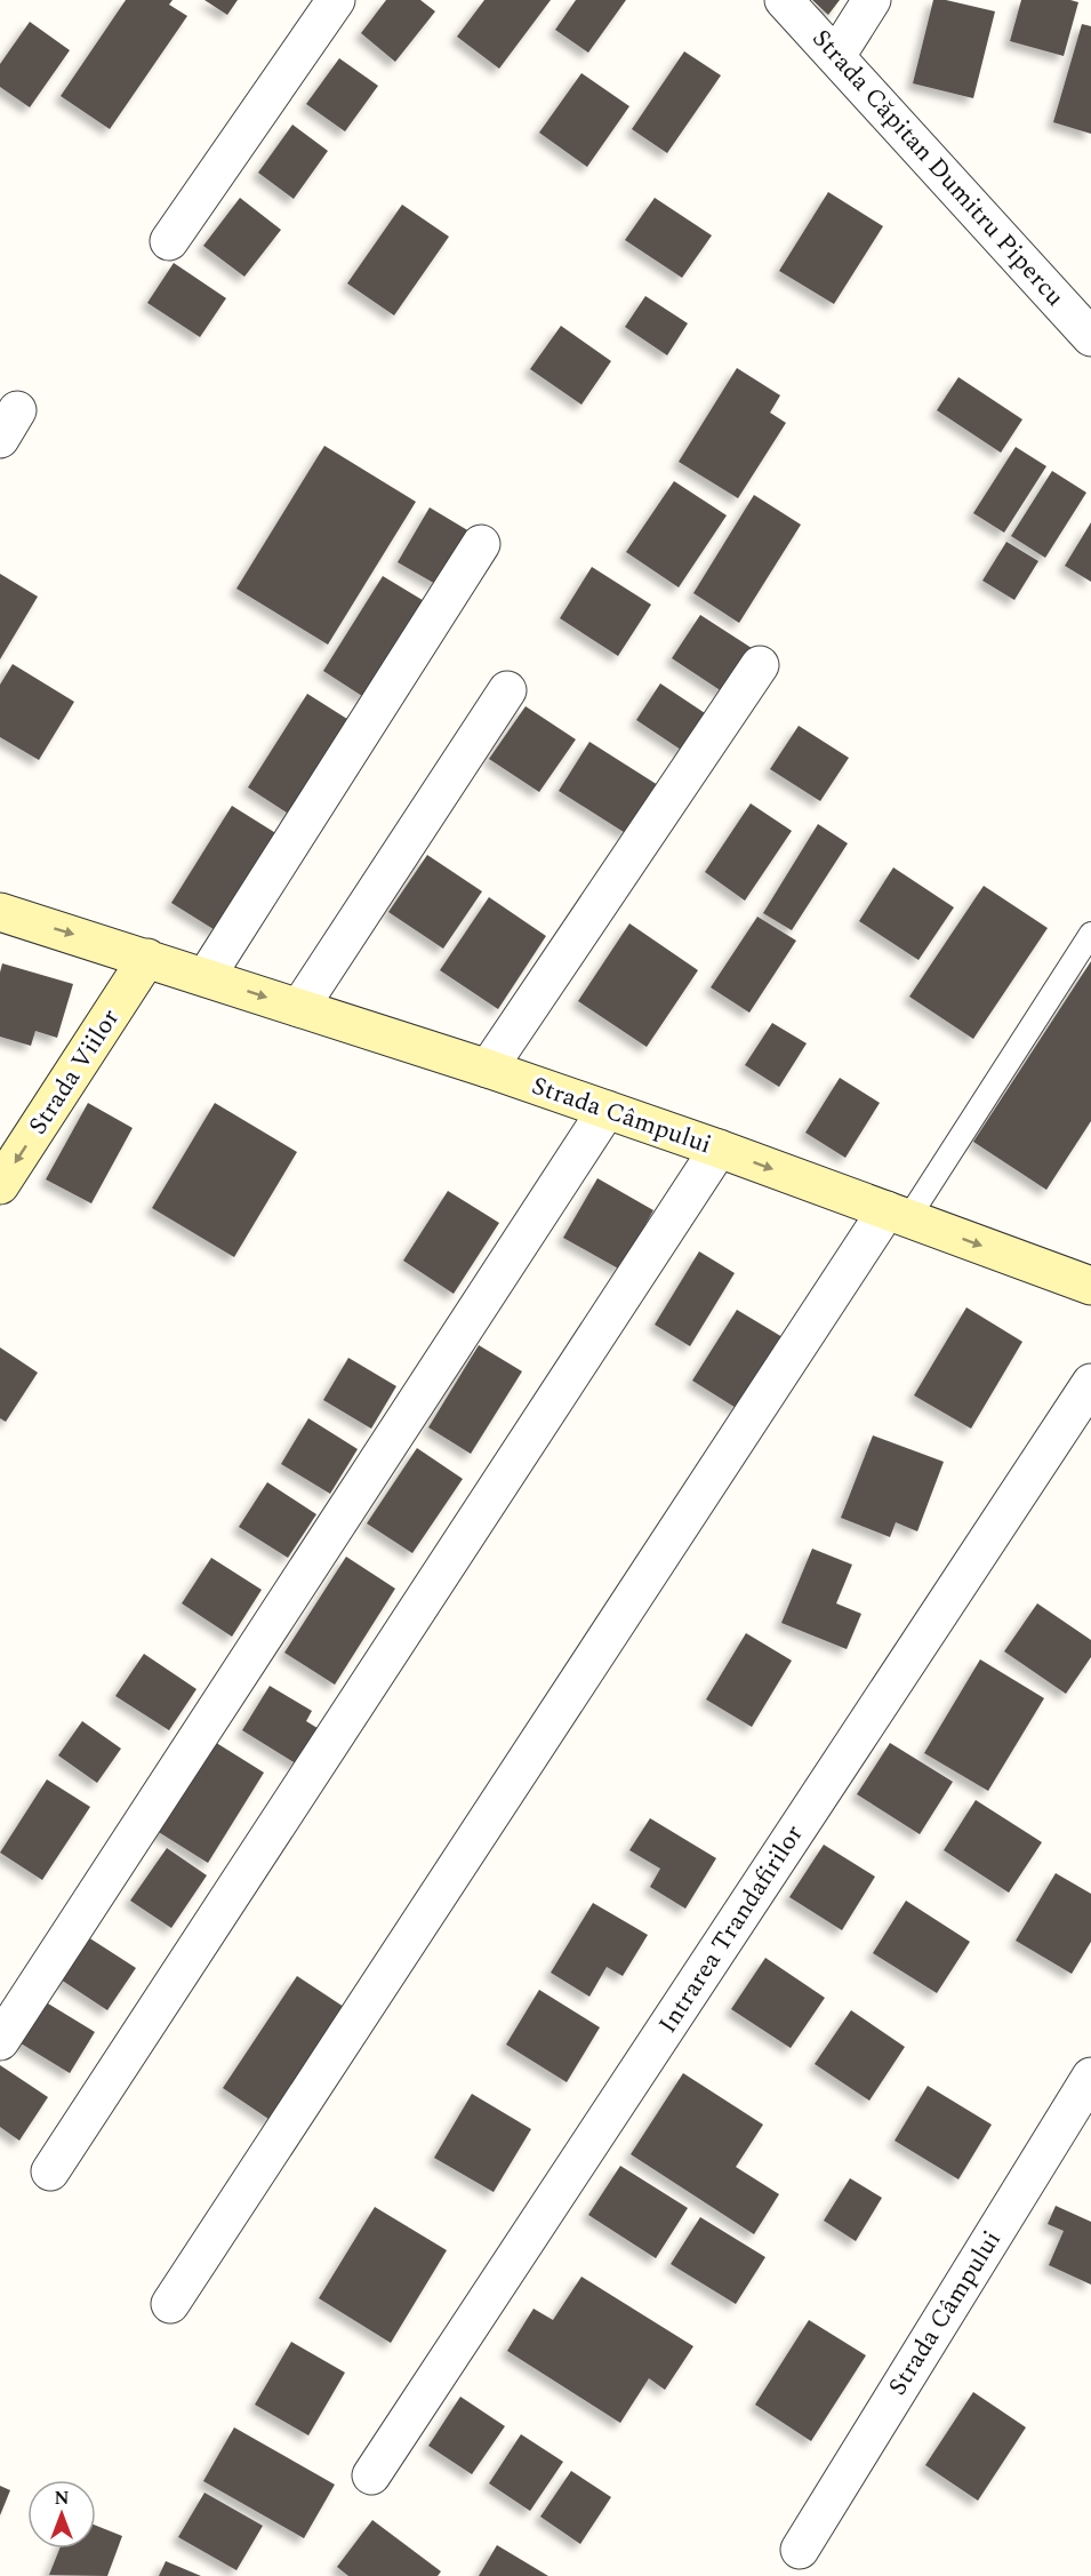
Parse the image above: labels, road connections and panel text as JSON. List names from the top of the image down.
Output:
{
  "streets": {
    "street": [
      "Strada Căpitan Dumitru Pipercu",
      "Strada Viilor",
      "Strada Câmpului",
      "Intrarea Trandafirilor"
    ]
  },
  "crossings": [
    ["Strada Viilor", "Strada Câmpului"]
  ],
  "one_way": ["Strada Viilor", "Strada Câmpului"],
  "north": "top"
}
